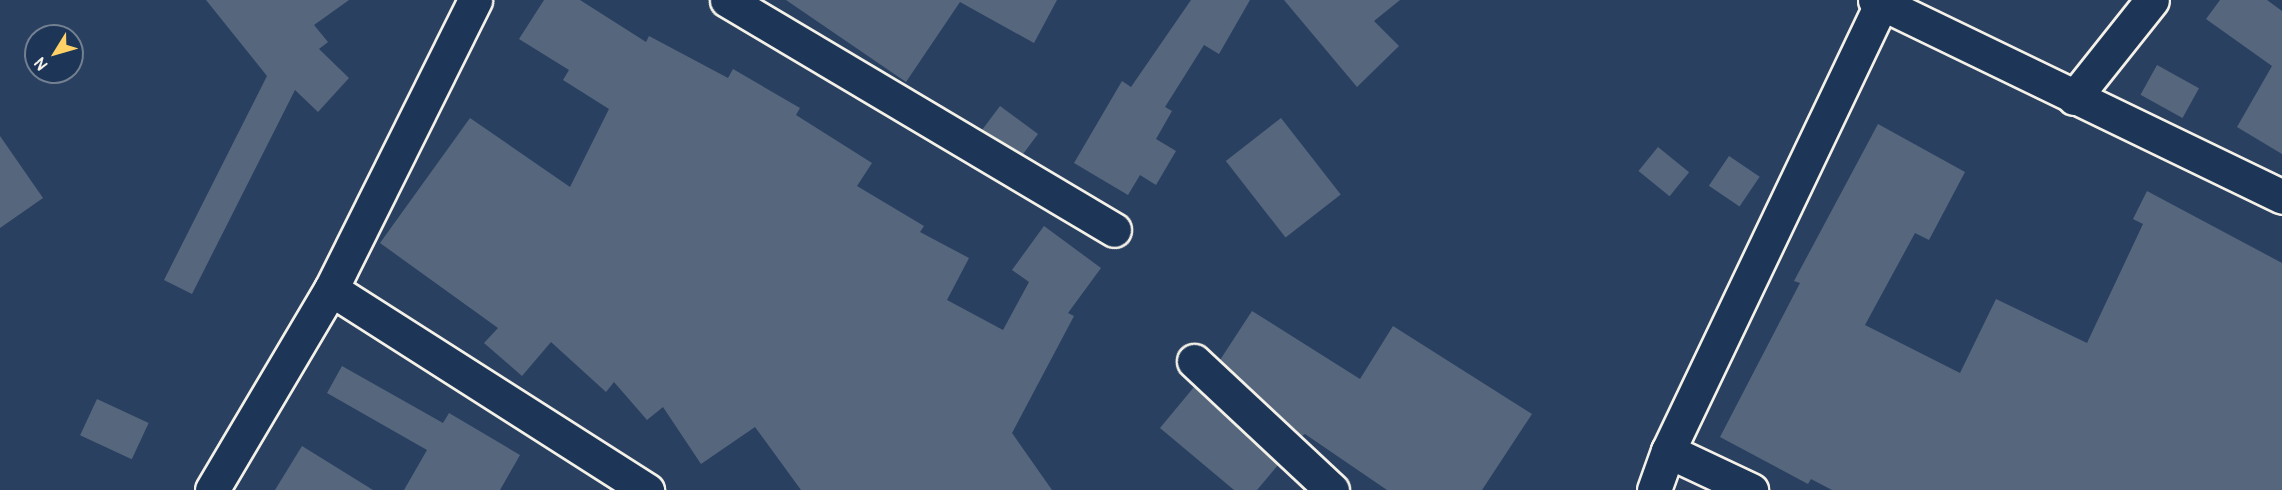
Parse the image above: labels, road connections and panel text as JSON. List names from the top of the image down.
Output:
{
  "north": "bottom left"
}
